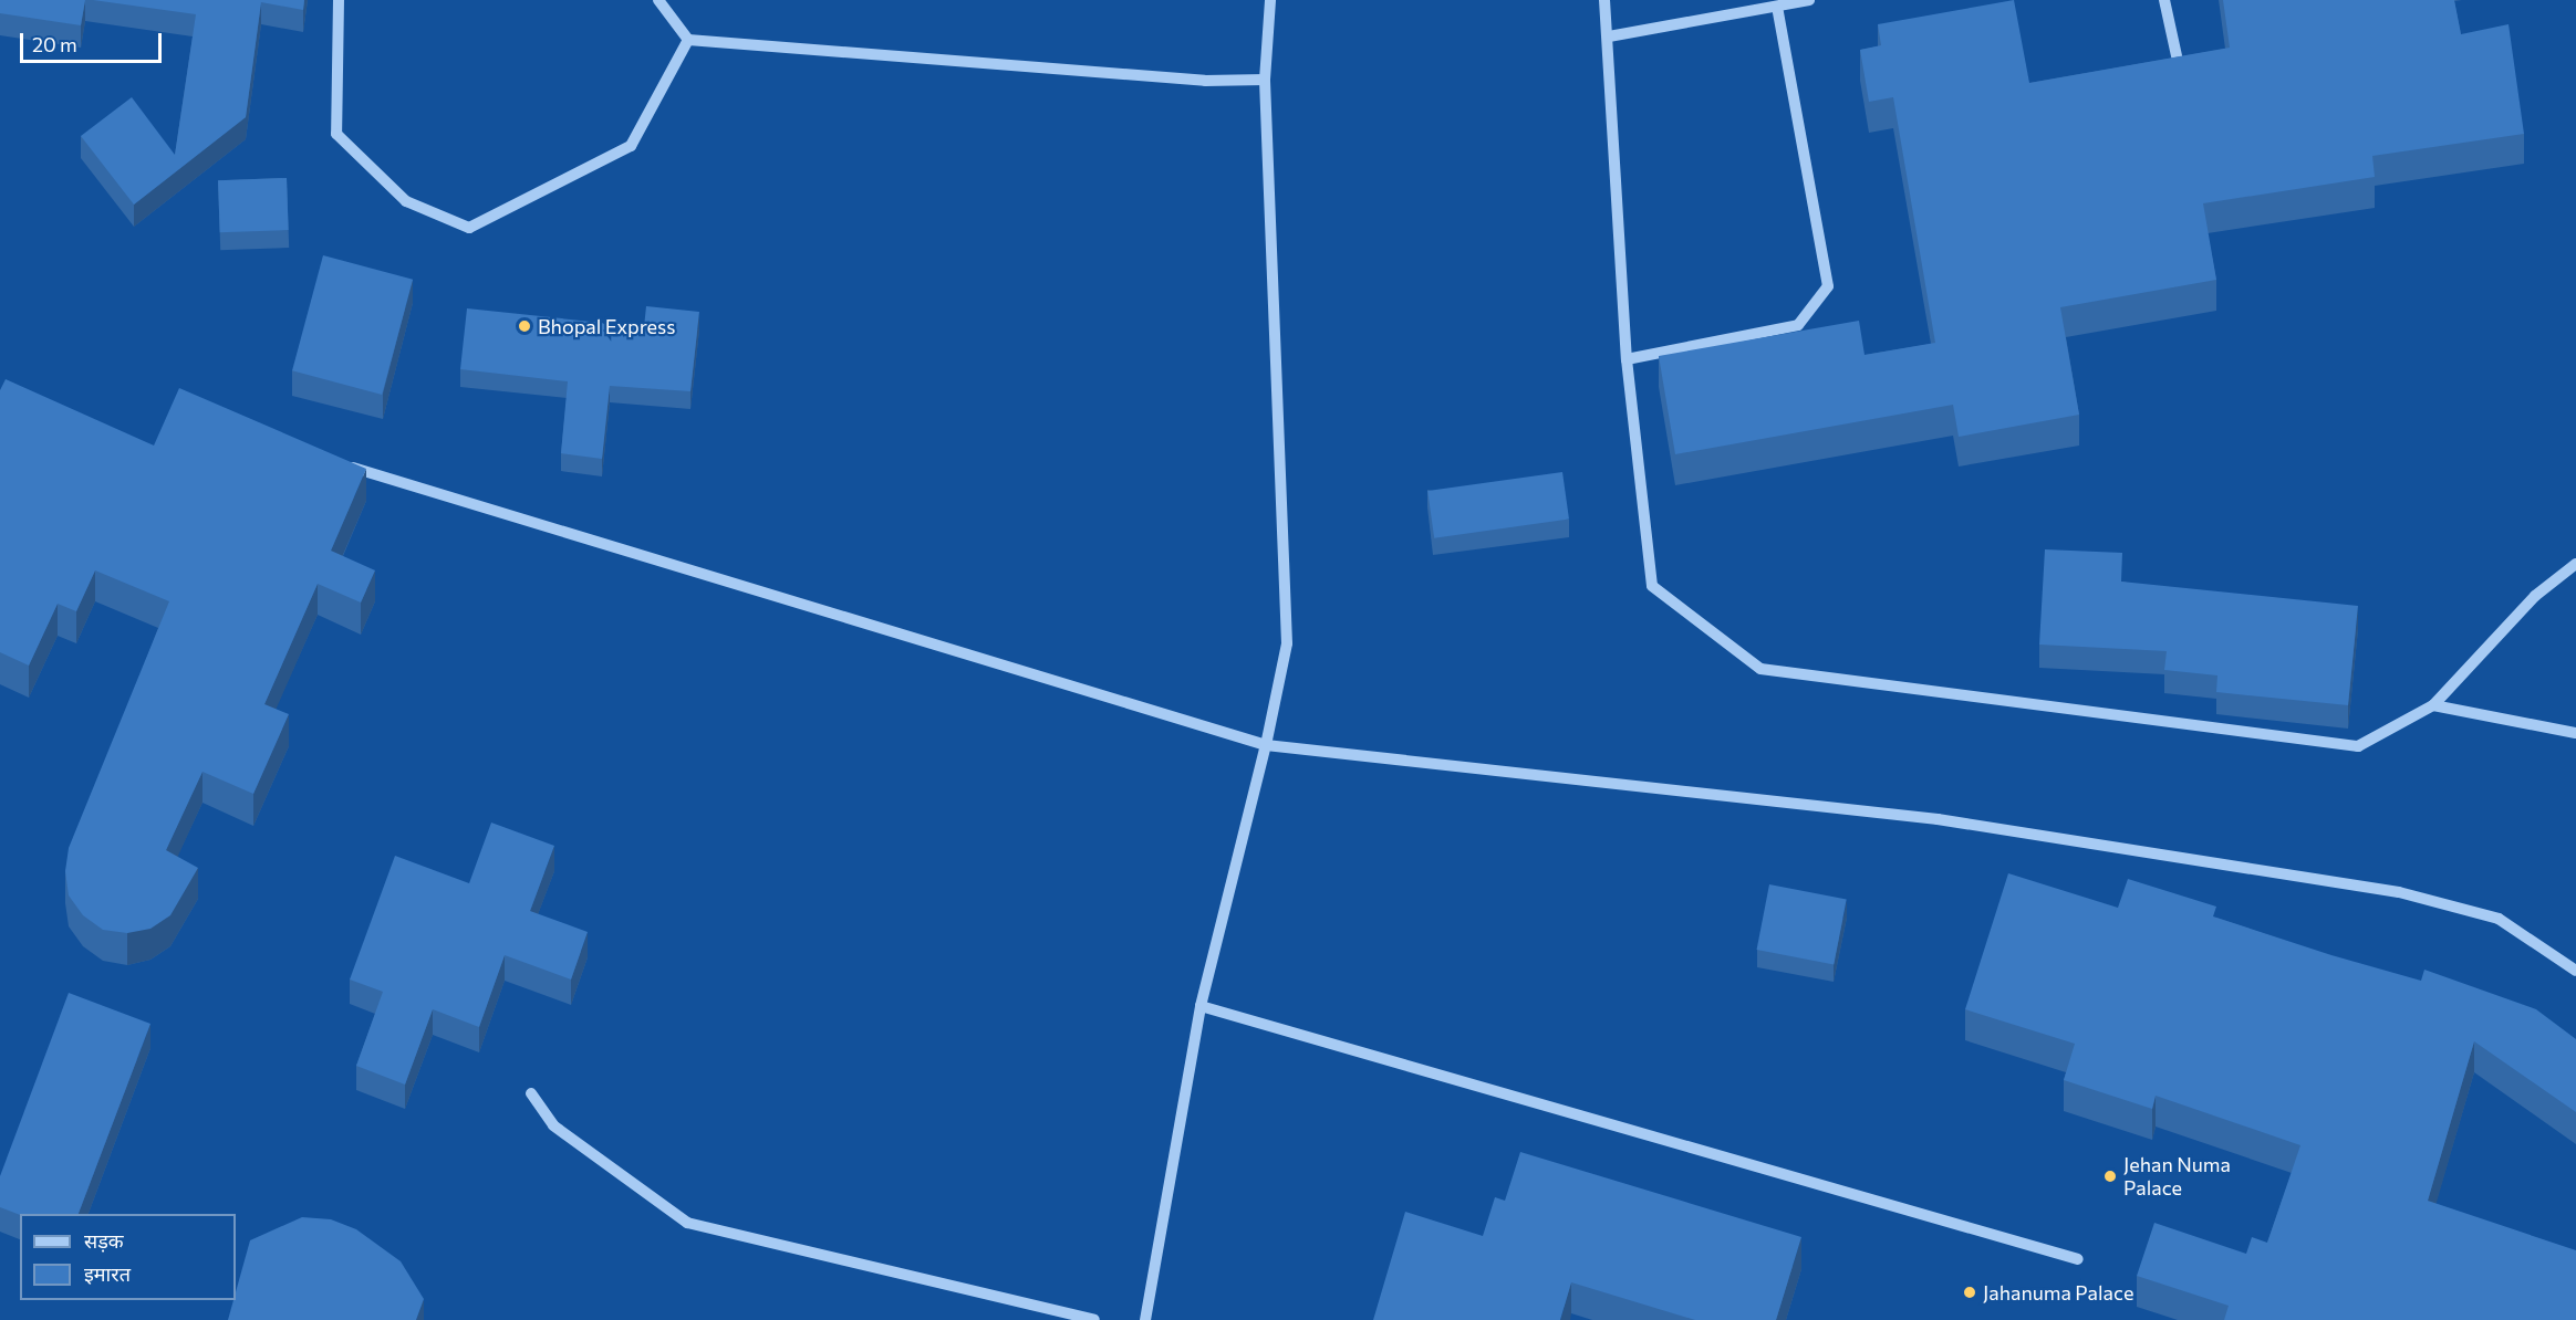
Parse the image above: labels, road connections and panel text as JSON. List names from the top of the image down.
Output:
{
  "places": ["Bhopal Express", "Jehan Numa Palace", "Jahanuma Palace"],
  "legend": ["सड़क", "इमारत"],
  "scale_bar": "20 m"
}
